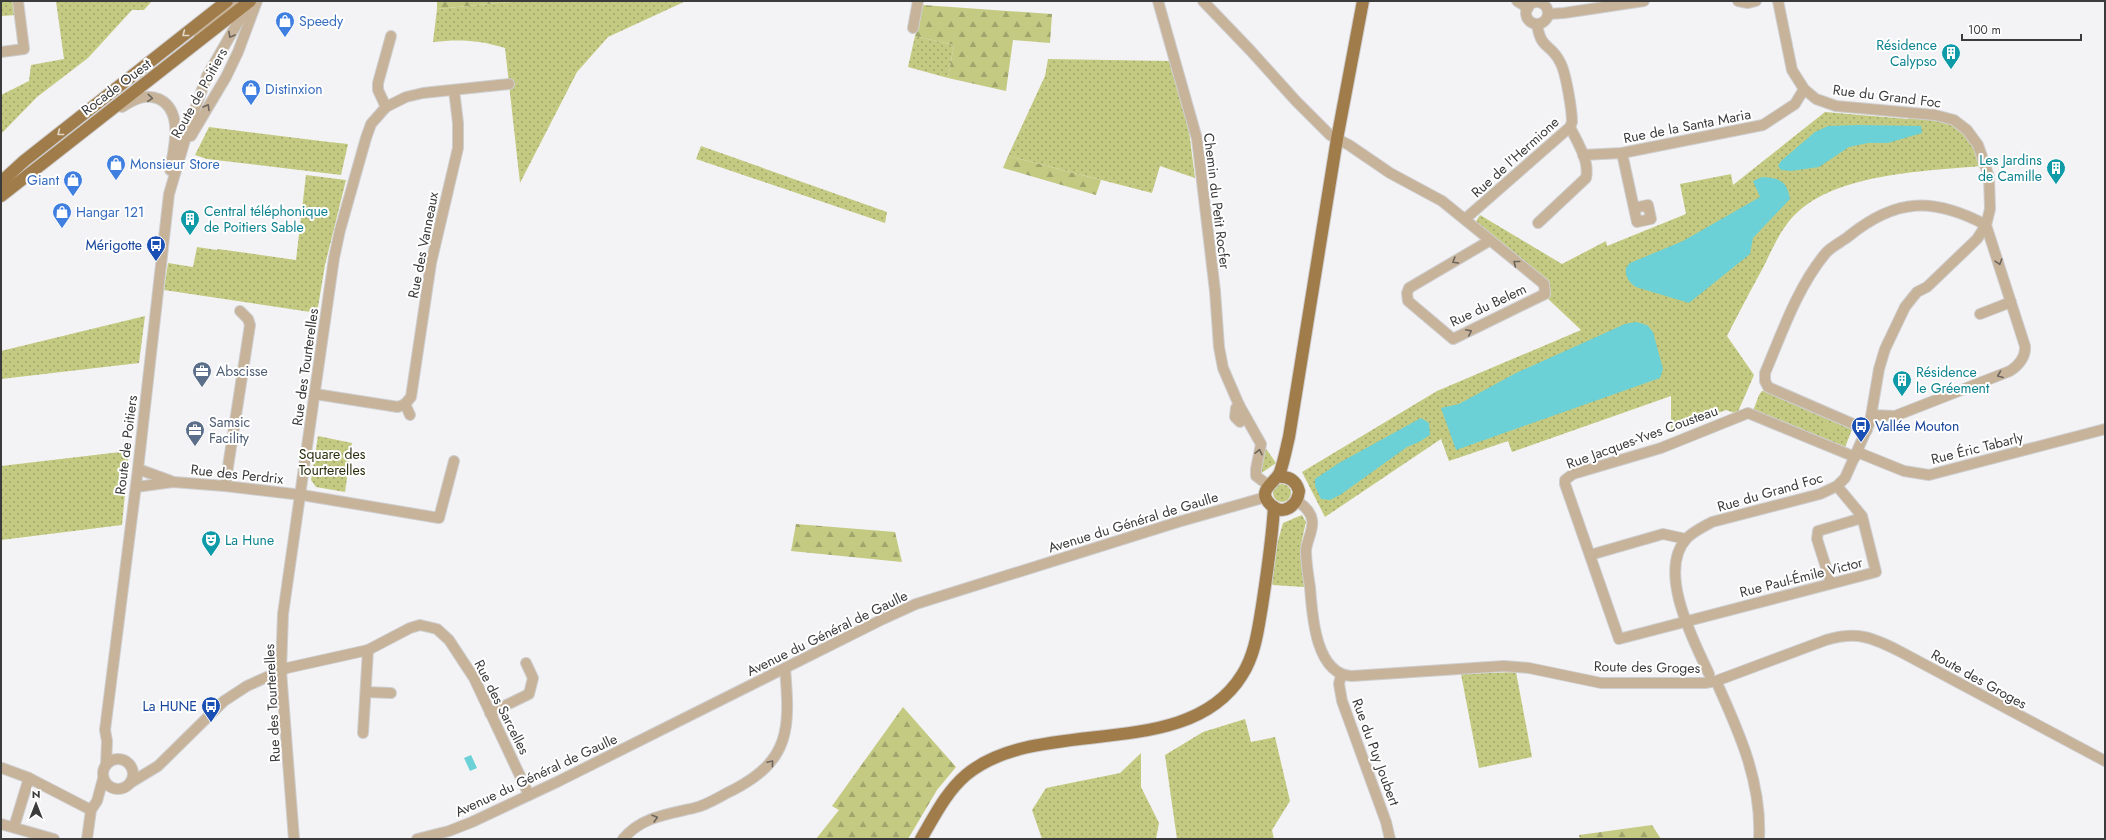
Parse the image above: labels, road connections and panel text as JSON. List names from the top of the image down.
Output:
{
  "streets": {
    "main road": ["Rocade Ouest"],
    "street": [
      "Route de Poitiers",
      "Rue du Grand Foc",
      "Rue de la Santa Maria",
      "Rue de l'Hermione",
      "Chemin du Petit Rocfer",
      "Rue des Vanneaux",
      "Rue du Belem",
      "Rue des Tourterelles",
      "Rue Jacques-Yves Cousteau",
      "Rue Éric Tabarly",
      "Rue des Perdrix",
      "Avenue du Général de Gaulle",
      "Rue Paul-Émile Victor",
      "Route des Groges",
      "Rue des Sarcelles",
      "Rue du Puy Joubert"
    ]
  },
  "crossings": [
    ["Rocade Ouest", "Route de Poitiers"],
    ["Route de Poitiers", "Rue des Perdrix"],
    ["Rue du Grand Foc", "Rue de la Santa Maria"],
    ["Rue du Grand Foc", "Rue Jacques-Yves Cousteau"],
    ["Rue du Grand Foc", "Rue Éric Tabarly"],
    ["Rue du Grand Foc", "Rue Paul-Émile Victor"],
    ["Rue du Grand Foc", "Route des Groges"],
    ["Chemin du Petit Rocfer", "Avenue du Général de Gaulle"],
    ["Rue des Vanneaux", "Rue des Tourterelles"],
    ["Rue des Tourterelles", "Rue des Perdrix"],
    ["Rue Jacques-Yves Cousteau", "Rue Éric Tabarly"],
    ["Rue Jacques-Yves Cousteau", "Rue Paul-Émile Victor"],
    ["Avenue du Général de Gaulle", "Rue des Sarcelles"],
    ["Route des Groges", "Rue du Puy Joubert"]
  ],
  "one_way": ["Chemin du Petit Rocfer"],
  "parks": ["Square des Tourterelles"],
  "places": {
    "shop": [
      "Speedy",
      "Distinxion",
      "Monsieur Store",
      "Giant",
      "Hangar 121"
    ],
    "building": [
      "Résidence Calypso",
      "Les Jardins de Camille",
      "Central téléphonique de Poitiers Sable",
      "Résidence le Gréement"
    ],
    "bus stop": ["Mérigotte", "Vallée Mouton", "La HUNE"],
    "office": ["Abscisse", "Samsic Facility"],
    "theatre": ["La Hune"]
  },
  "scale_bar": "100 m",
  "north": "top"
}
